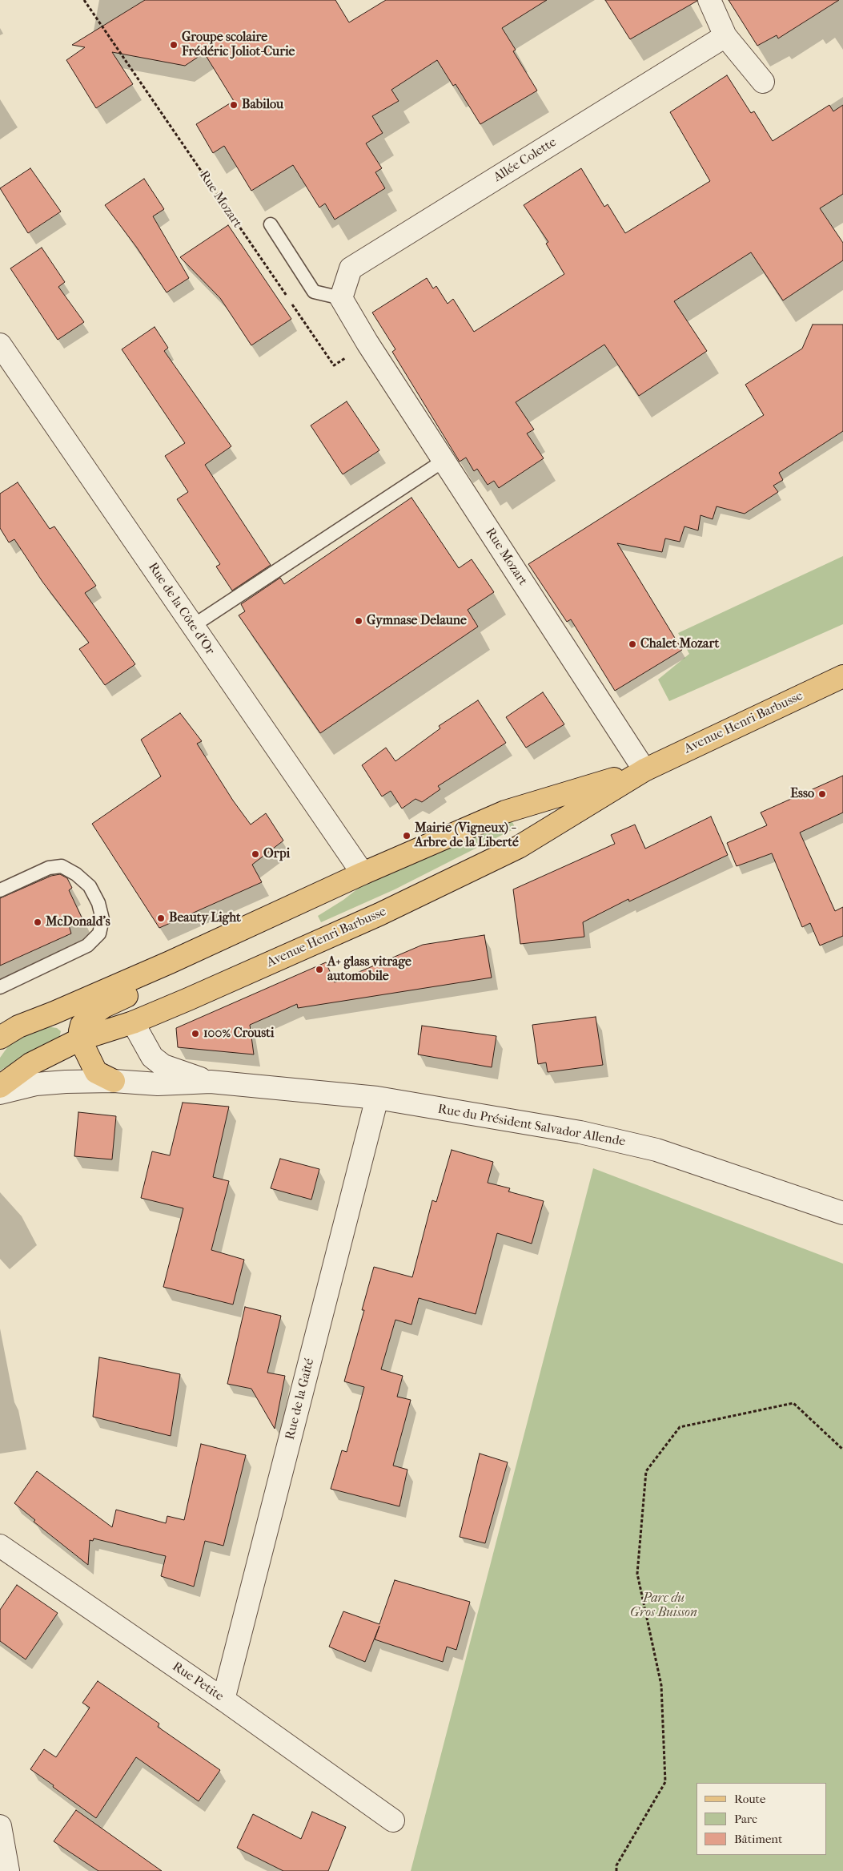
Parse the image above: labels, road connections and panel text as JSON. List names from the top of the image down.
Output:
{
  "streets": {
    "main road": ["Avenue Henri Barbusse"],
    "street": [
      "Allée Colette",
      "Rue Mozart",
      "Rue de la Côte d'Or",
      "Rue du Président Salvador Allende",
      "Rue de la Gaîté",
      "Rue Petite"
    ]
  },
  "crossings": [
    ["Allée Colette", "Rue Mozart"],
    ["Rue Mozart", "Avenue Henri Barbusse"],
    ["Rue de la Côte d'Or", "Avenue Henri Barbusse"],
    ["Avenue Henri Barbusse", "Rue du Président Salvador Allende"],
    ["Rue du Président Salvador Allende", "Rue de la Gaîté"],
    ["Rue de la Gaîté", "Rue Petite"]
  ],
  "parks": ["Parc du Gros Buisson"],
  "places": [
    "Groupe scolaire Frédéric Joliot-Curie",
    "Babilou",
    "Gymnase Delaune",
    "Chalet Mozart",
    "Esso",
    "Mairie (Vigneux) - Arbre de la Liberté",
    "Orpi",
    "Beauty Light",
    "McDonald's",
    "A+ glass vitrage automobile",
    "100% Crousti"
  ],
  "legend": ["Route", "Parc", "Bâtiment"]
}
